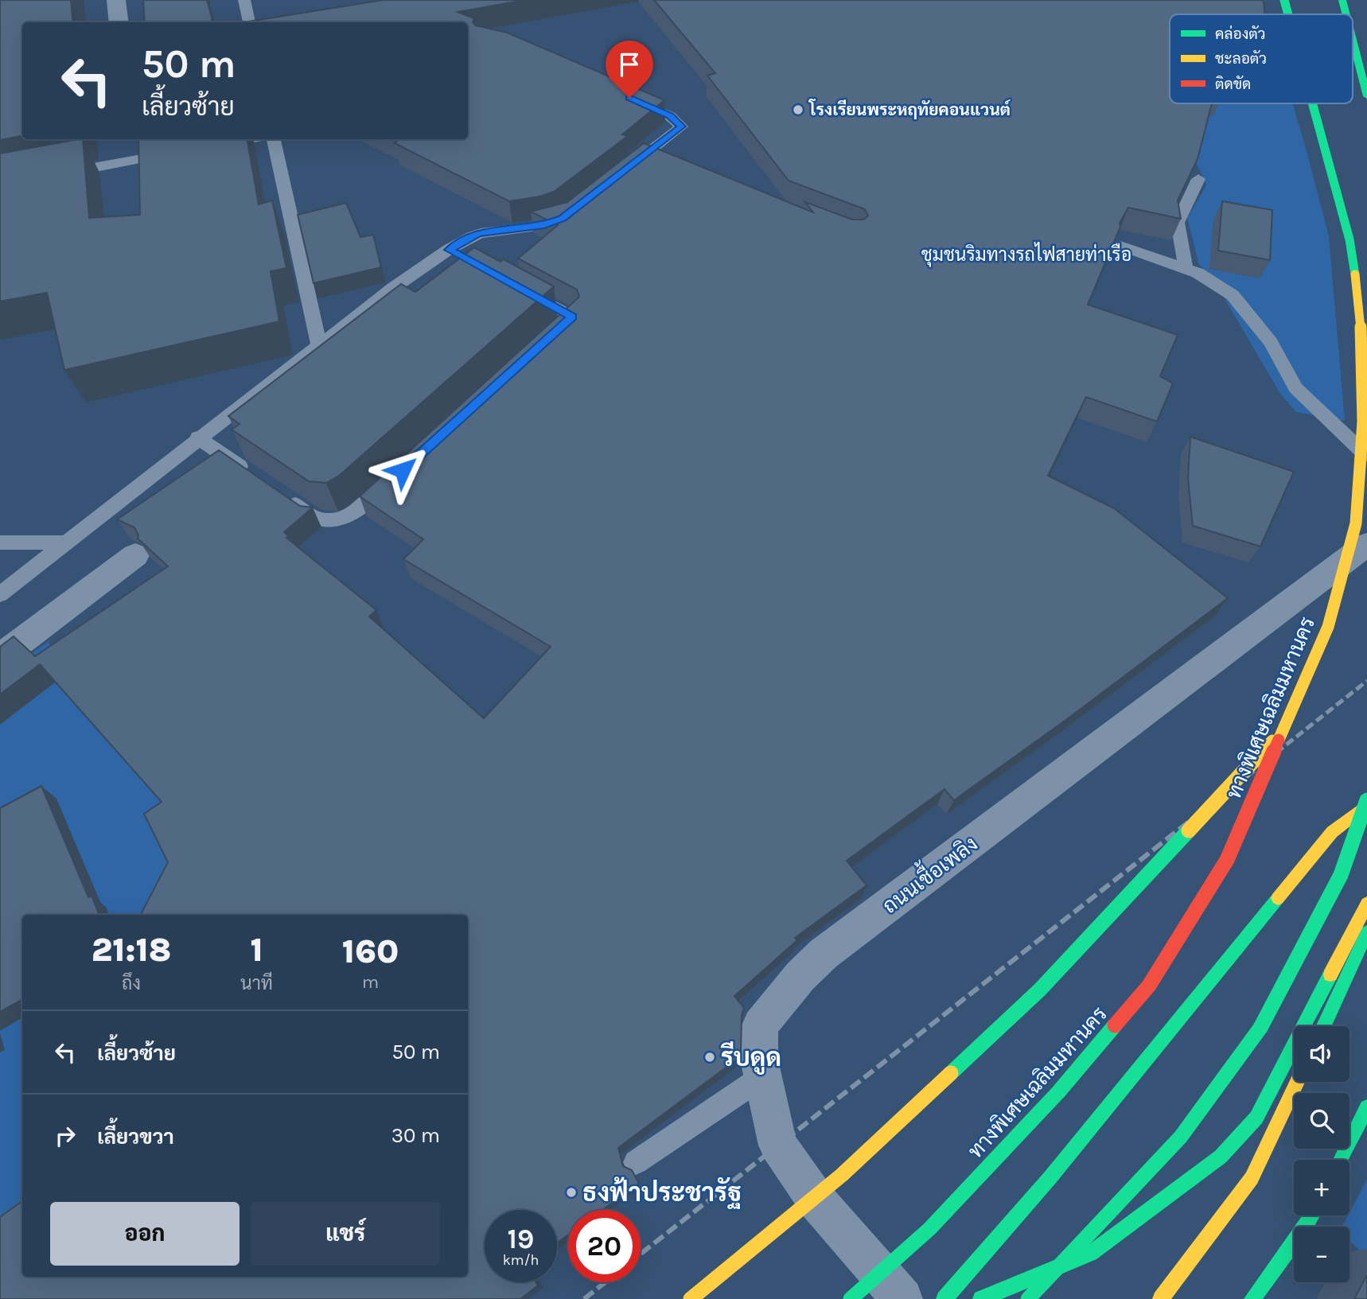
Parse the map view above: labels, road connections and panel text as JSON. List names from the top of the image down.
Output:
{
  "streets": {
    "main road": ["ทางพิเศษเฉลิมมหานคร"],
    "street": ["ถนนเชื้อเพลิง"]
  },
  "districts": ["ชุมชนริมทางรถไฟสายท่าเรือ"],
  "places": ["โรงเรียนพระหฤทัยคอนแวนต์", "รีบดูด", "ธงฟ้าประชารัฐ"],
  "legend": ["คล่องตัว", "ชะลอตัว", "ติดขัด"],
  "page": {
    "turn": ["50 m", "เลี้ยวซ้าย"],
    "eta": [
      "21:18",
      "ถึง",
      "1",
      "นาที",
      "160",
      "m"
    ],
    "list": [
      {
        "name": "เลี้ยวซ้าย",
        "value": "50 m"
      },
      {
        "name": "เลี้ยวขวา",
        "value": "30 m"
      }
    ],
    "map_buttons": ["+", "−"],
    "buttons": ["ออก", "แชร์"],
    "speed": "19 km/h",
    "limit": "20"
  }
}
